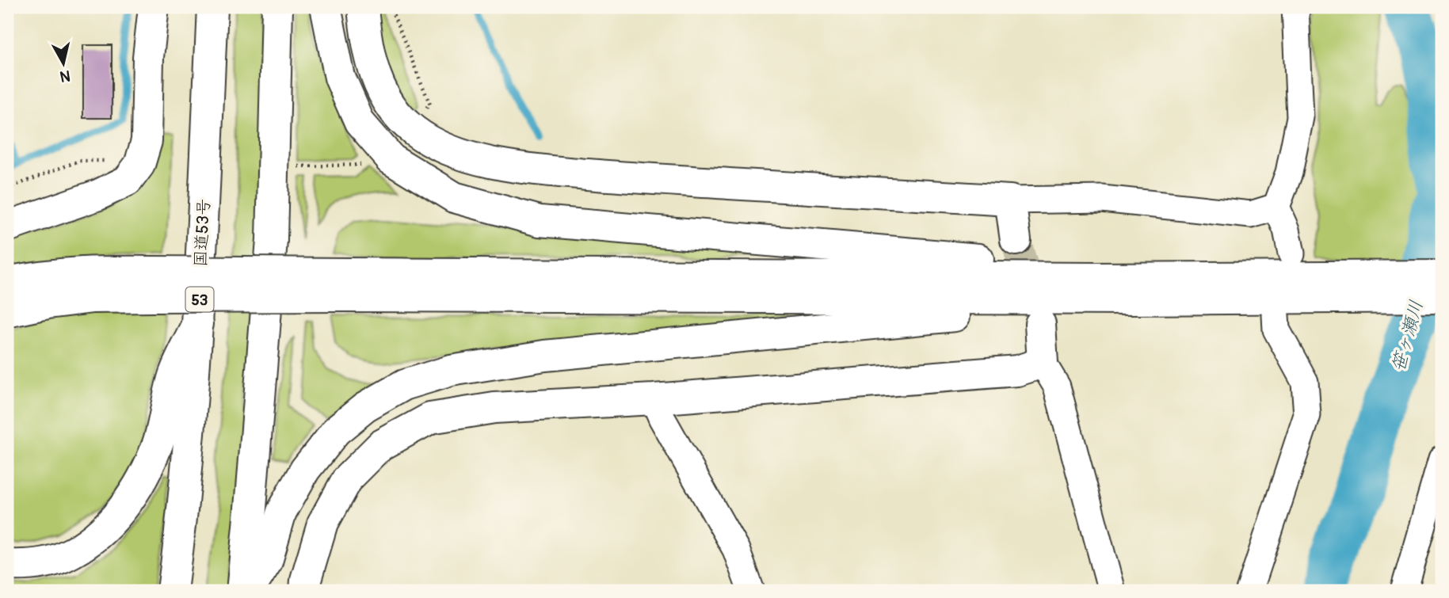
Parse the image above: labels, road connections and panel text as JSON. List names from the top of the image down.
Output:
{
  "streets": {
    "main road": ["国道53号", "53"]
  },
  "water": ["笹ヶ瀬川"],
  "north": "bottom"
}
